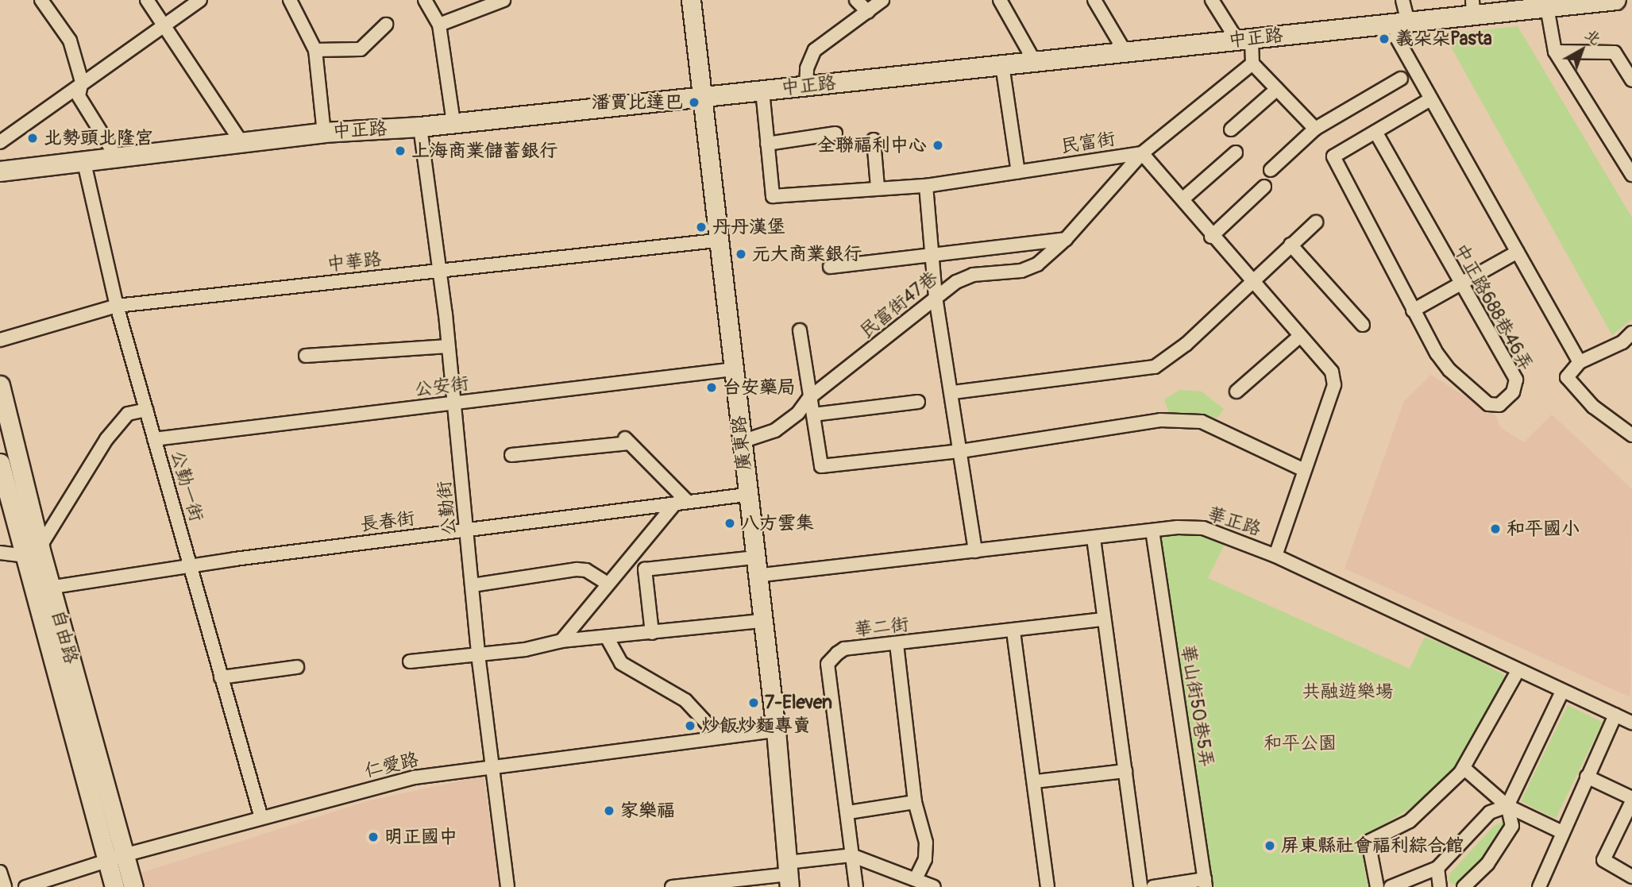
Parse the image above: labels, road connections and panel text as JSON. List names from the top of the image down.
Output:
{
  "streets": {
    "main road": ["中正路"],
    "street": [
      "民富街",
      "中華路",
      "民富街47巷",
      "中正路688巷46弄",
      "公安街",
      "廣東路",
      "公勤一街",
      "公勤街",
      "長春街",
      "華正路",
      "華二街",
      "自由路",
      "華山街50巷5弄",
      "仁愛路"
    ]
  },
  "crossings": [
    ["中正路", "廣東路"],
    ["中正路", "公勤一街"],
    ["中正路", "公勤街"],
    ["民富街", "民富街47巷"],
    ["民富街", "華正路"],
    ["中華路", "廣東路"],
    ["中華路", "公勤一街"],
    ["中華路", "公勤街"],
    ["民富街47巷", "廣東路"],
    ["公安街", "廣東路"],
    ["公安街", "公勤一街"],
    ["公安街", "公勤街"],
    ["廣東路", "長春街"],
    ["廣東路", "華正路"],
    ["廣東路", "仁愛路"],
    ["公勤一街", "長春街"],
    ["公勤一街", "仁愛路"],
    ["公勤街", "長春街"],
    ["公勤街", "仁愛路"],
    ["長春街", "自由路"],
    ["華正路", "華山街50巷5弄"],
    ["自由路", "仁愛路"]
  ],
  "parks": ["共融遊樂場", "和平公園"],
  "places": [
    "義朵朵Pasta",
    "潘賈比達巴",
    "北勢頭北隆宮",
    "全聯福利中心",
    "上海商業儲蓄銀行",
    "丹丹漢堡",
    "元大商業銀行",
    "台安藥局",
    "八方雲集",
    "和平國小",
    "7-Eleven",
    "炒飯炒麵專賣",
    "家樂福",
    "明正國中",
    "屏東縣社會福利綜合館"
  ],
  "north": "top right"
}
